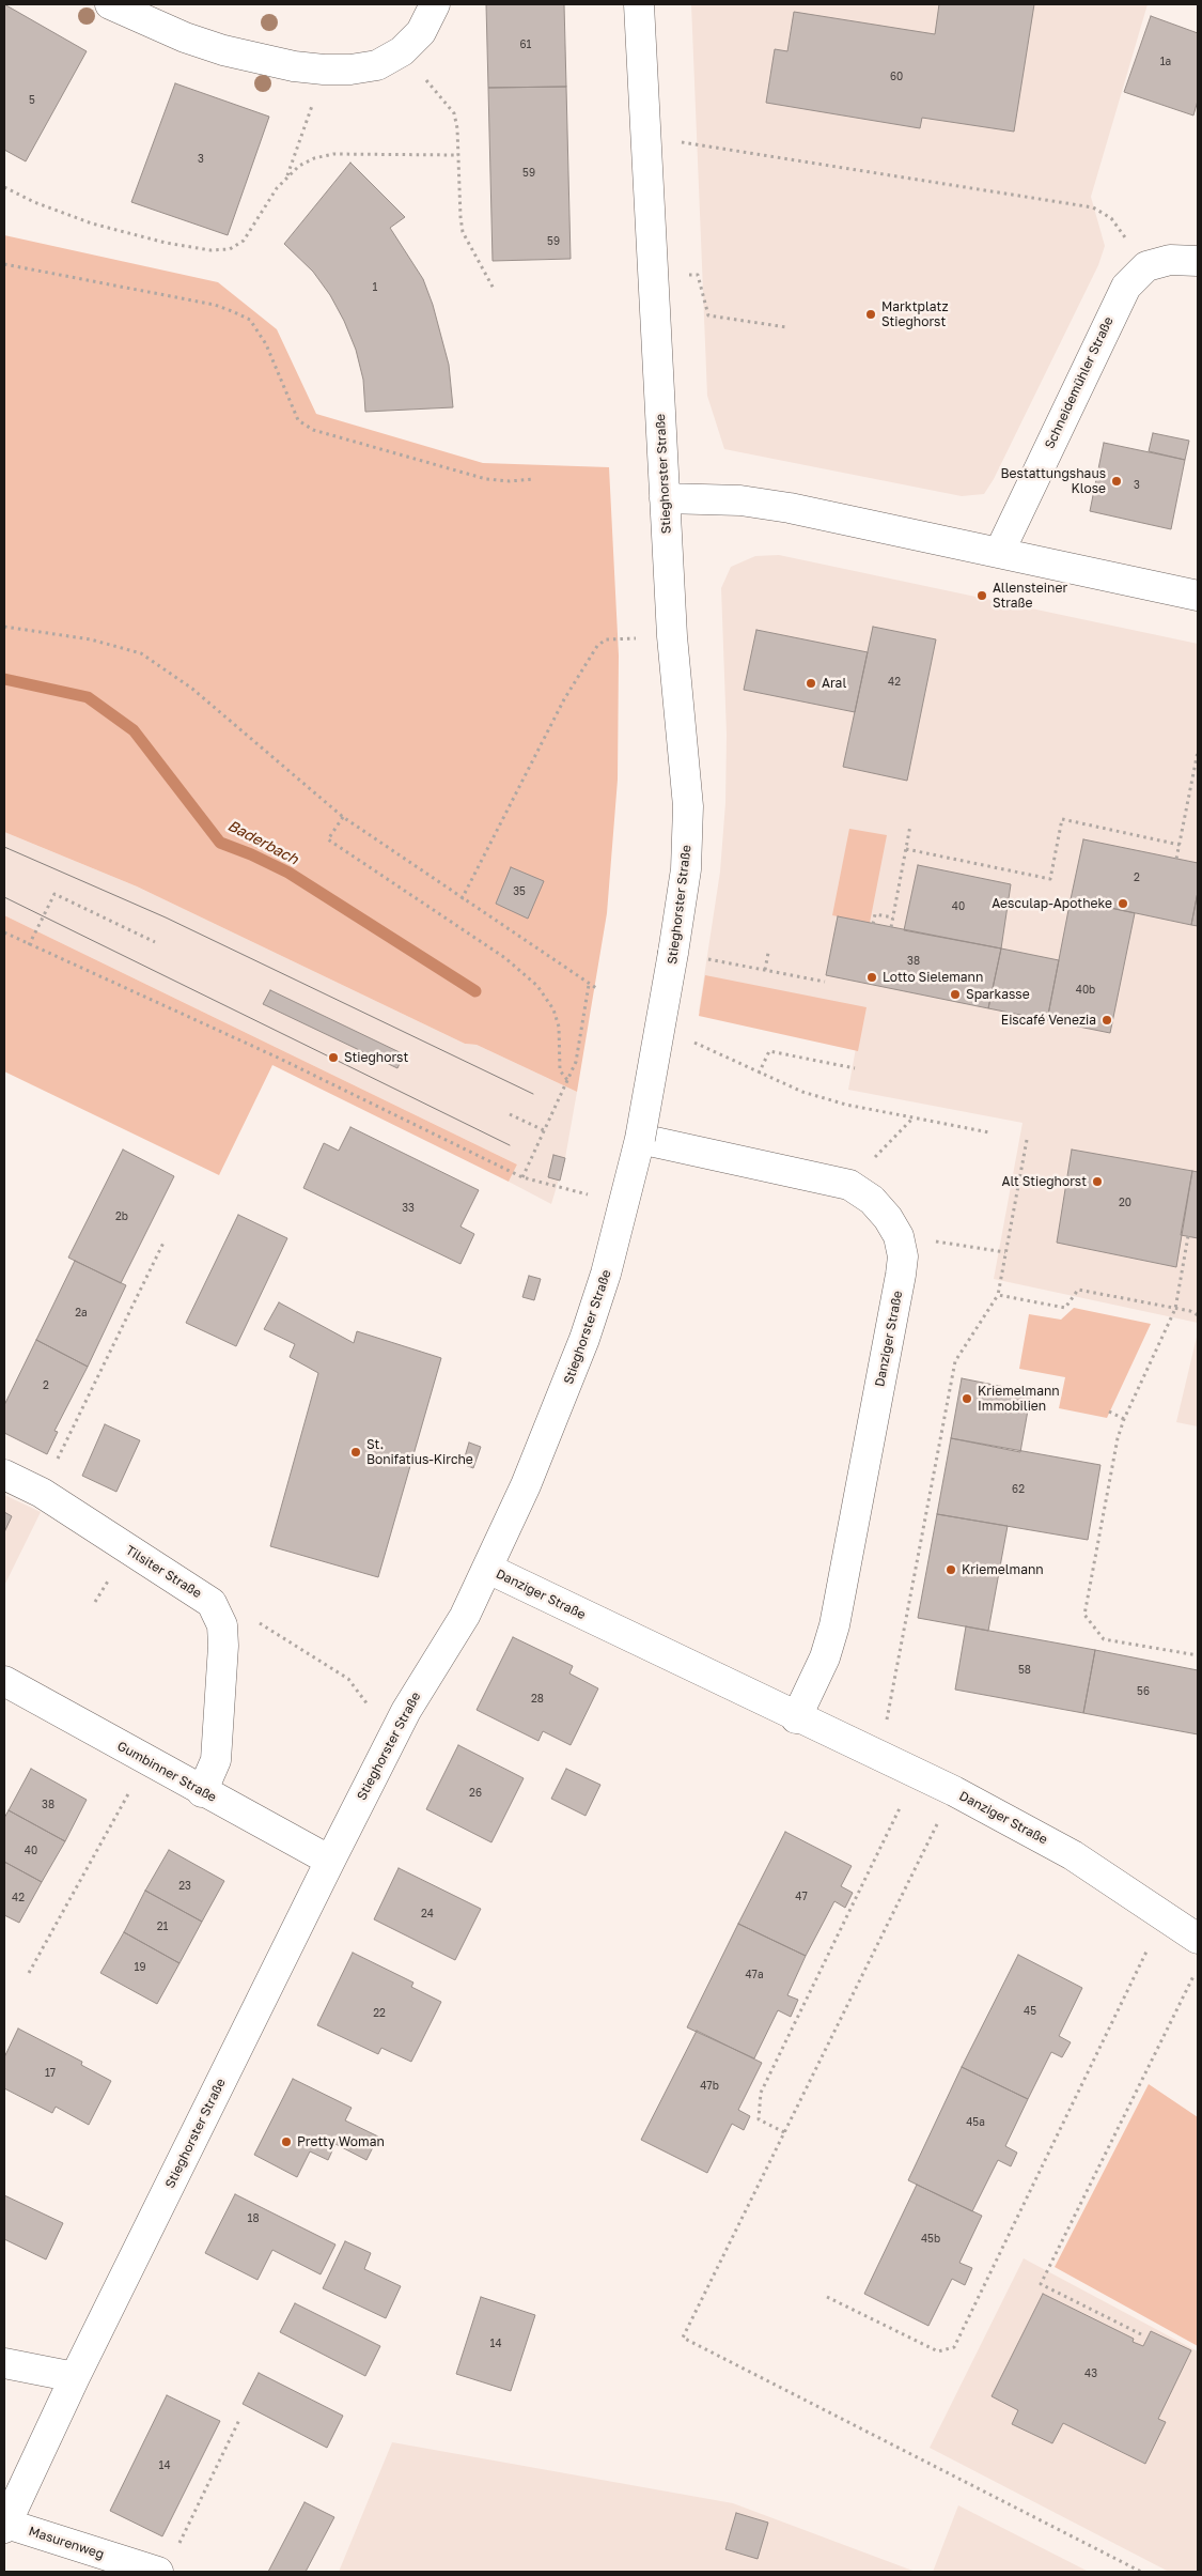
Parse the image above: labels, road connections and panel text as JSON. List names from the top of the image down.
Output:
{
  "streets": {
    "street": [
      "Schneidemühler Straße",
      "Stieghorster Straße",
      "Danziger Straße",
      "Tilsiter Straße",
      "Gumbinner Straße",
      "Masurenweg"
    ]
  },
  "crossings": [
    ["Stieghorster Straße", "Danziger Straße"],
    ["Stieghorster Straße", "Gumbinner Straße"],
    ["Stieghorster Straße", "Masurenweg"],
    ["Tilsiter Straße", "Gumbinner Straße"]
  ],
  "water": ["Baderbach"],
  "places": [
    "Marktplatz Stieghorst",
    "Bestattungshaus Klose",
    "Allensteiner Straße",
    "Aral",
    "Aesculap-Apotheke",
    "Lotto Sielemann",
    "Sparkasse",
    "Eiscafé Venezia",
    "Stieghorst",
    "Alt Stieghorst",
    "Kriemelmann Immobilien",
    "St. Bonifatius-Kirche",
    "Kriemelmann",
    "Pretty Woman"
  ],
  "house_numbers": [
    "61",
    "1a",
    "60",
    "5",
    "3",
    "59",
    "59",
    "1",
    "3",
    "42",
    "2",
    "35",
    "40",
    "38",
    "40b",
    "20",
    "33",
    "2b",
    "2a",
    "2",
    "62",
    "58",
    "56",
    "28",
    "26",
    "38",
    "40",
    "23",
    "47",
    "42",
    "24",
    "21",
    "19",
    "47a",
    "45",
    "22",
    "17",
    "47b",
    "45a",
    "18",
    "45b",
    "14",
    "43",
    "14"
  ]
}
